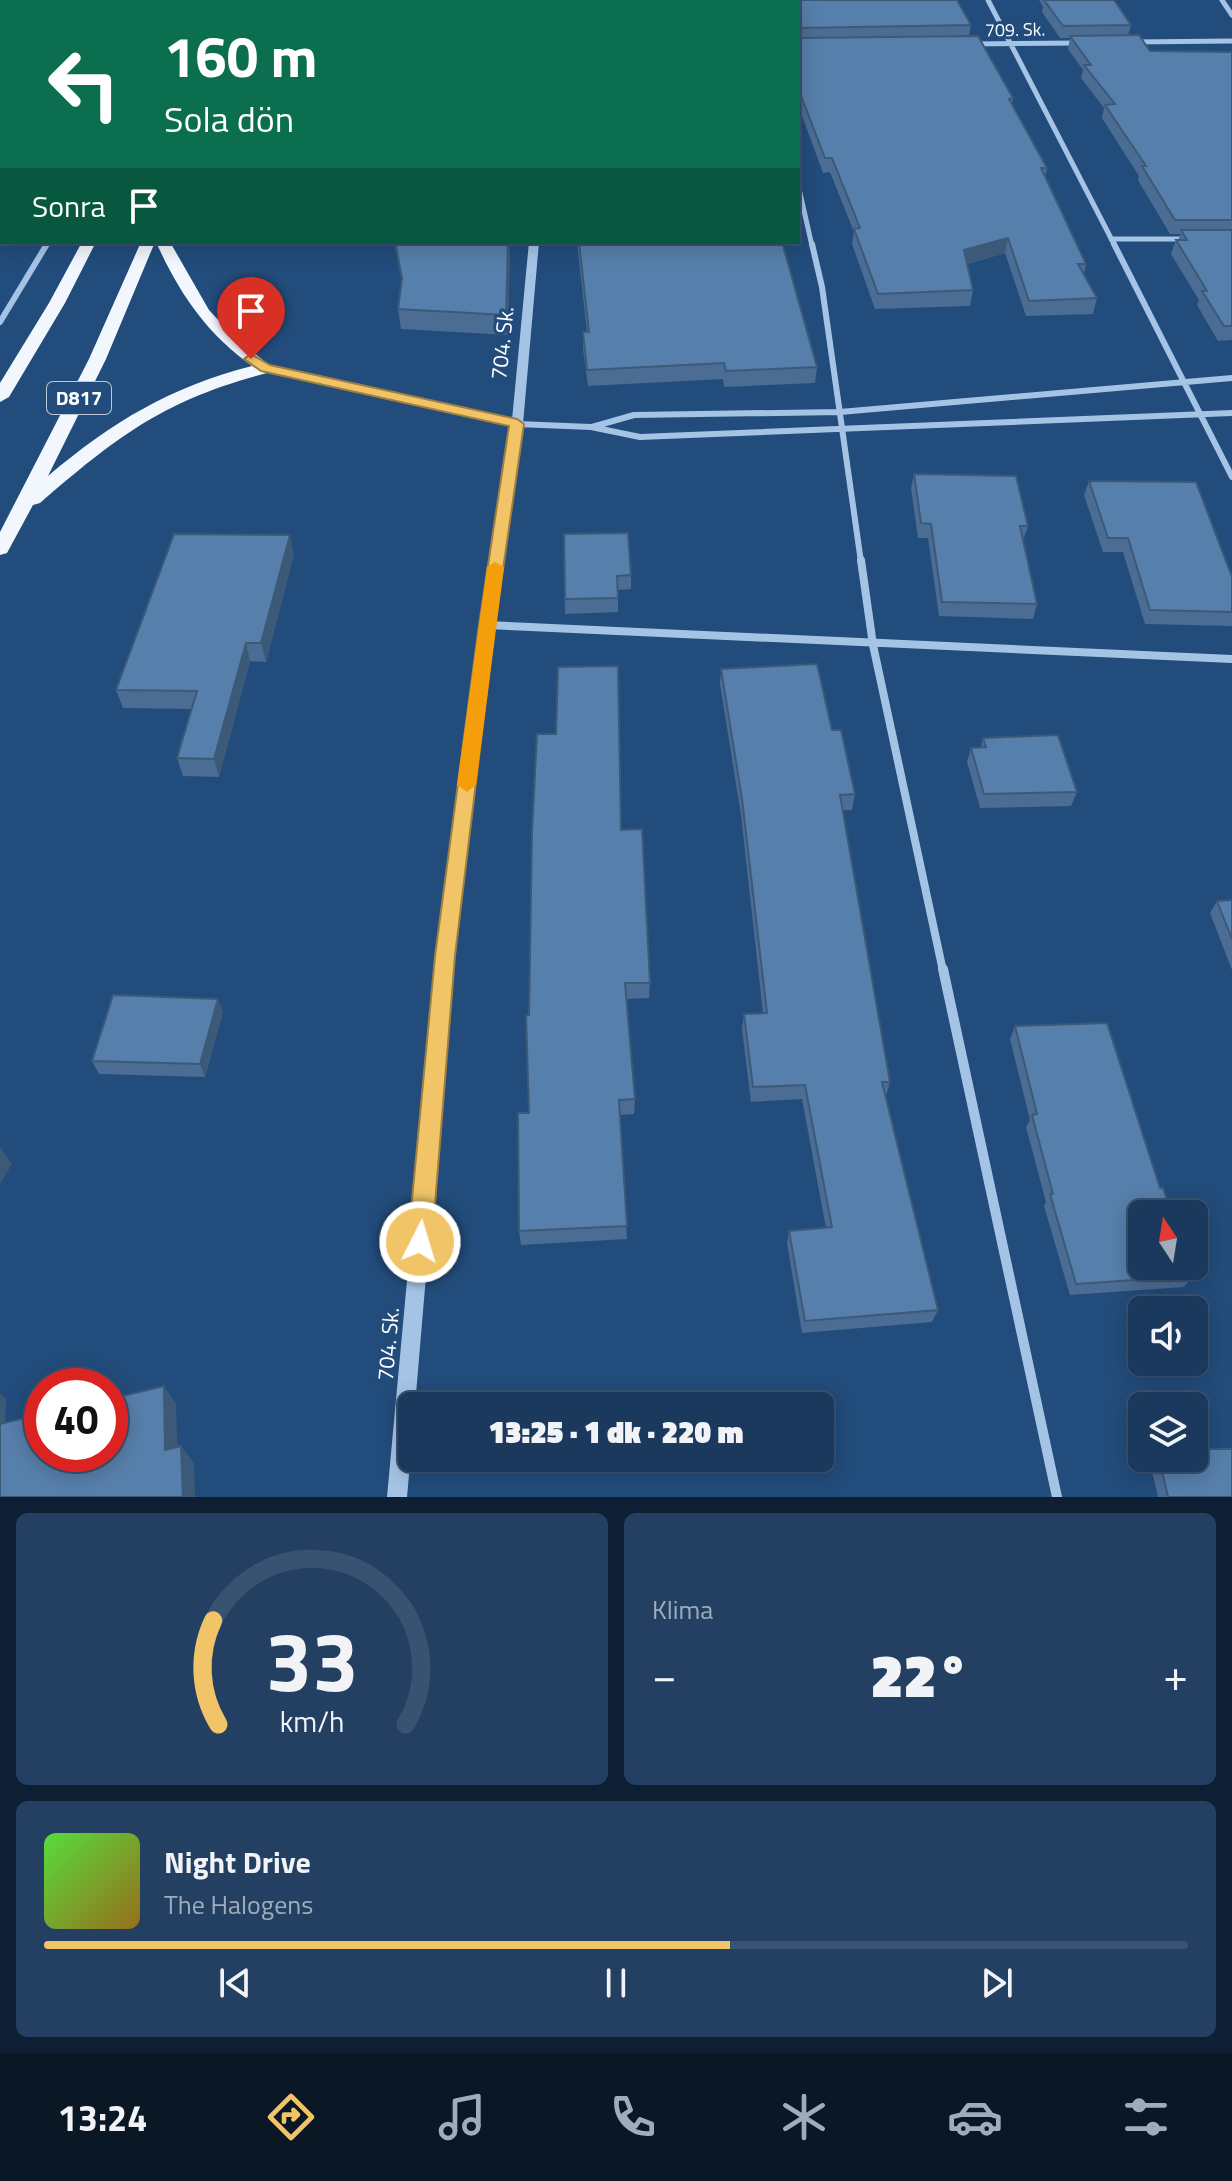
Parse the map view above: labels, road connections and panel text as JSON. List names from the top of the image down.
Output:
{
  "streets": {
    "highway": ["D817"],
    "street": ["709. Sk.", "704. Sk."]
  },
  "north": "top",
  "page": {
    "turn": ["160 m", "Sola dön"],
    "then": "Sonra",
    "limit": "40",
    "trip": "13:25 · 1 dk · 220 m",
    "tile": "Klima",
    "heat": ["−", "22°", "+"],
    "song": ["Night Drive", "The Halogens"],
    "tabs": "13:24",
    "gauge": ["33", "km/h"]
  }
}
